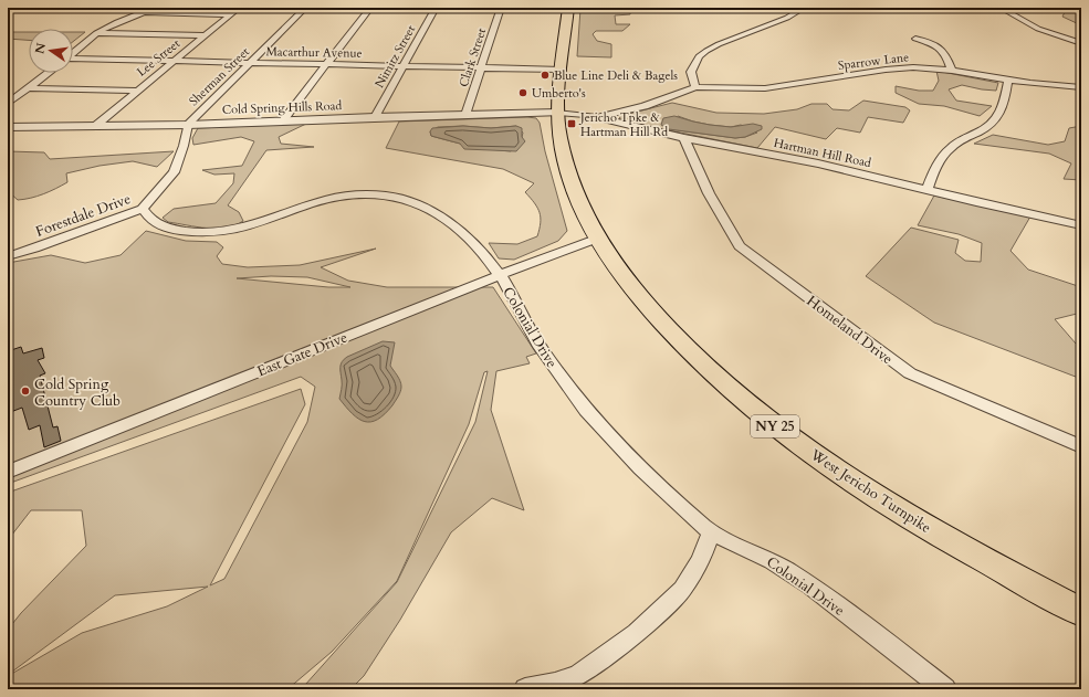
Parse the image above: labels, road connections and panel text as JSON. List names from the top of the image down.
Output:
{
  "streets": {
    "main road": ["NY 25", "West Jericho Turnpike"],
    "street": [
      "Macarthur Avenue",
      "Nimitz Street",
      "Lee Street",
      "Clark Street",
      "Sparrow Lane",
      "Sherman Street",
      "Cold Spring Hills Road",
      "Hartman Hill Road",
      "Forestdale Drive",
      "Colonial Drive",
      "Homeland Drive",
      "East Gate Drive"
    ]
  },
  "crossings": [
    ["Macarthur Avenue", "Nimitz Street"],
    ["Macarthur Avenue", "Lee Street"],
    ["Macarthur Avenue", "Clark Street"],
    ["Macarthur Avenue", "Sherman Street"],
    ["Macarthur Avenue", "West Jericho Turnpike"],
    ["Nimitz Street", "Cold Spring Hills Road"],
    ["Lee Street", "Cold Spring Hills Road"],
    ["Clark Street", "Cold Spring Hills Road"],
    ["Sherman Street", "Cold Spring Hills Road"],
    ["Cold Spring Hills Road", "Hartman Hill Road"],
    ["Cold Spring Hills Road", "West Jericho Turnpike"],
    ["Hartman Hill Road", "Homeland Drive"],
    ["Hartman Hill Road", "West Jericho Turnpike"],
    ["Forestdale Drive", "Colonial Drive"],
    ["Colonial Drive", "East Gate Drive"],
    ["East Gate Drive", "West Jericho Turnpike"]
  ],
  "places": {
    "other": ["Blue Line Deli & Bagels", "Umberto's", "Cold Spring Country Club"],
    "transit": ["Jericho Tpke & Hartman Hill Rd"]
  },
  "north": "left"
}
